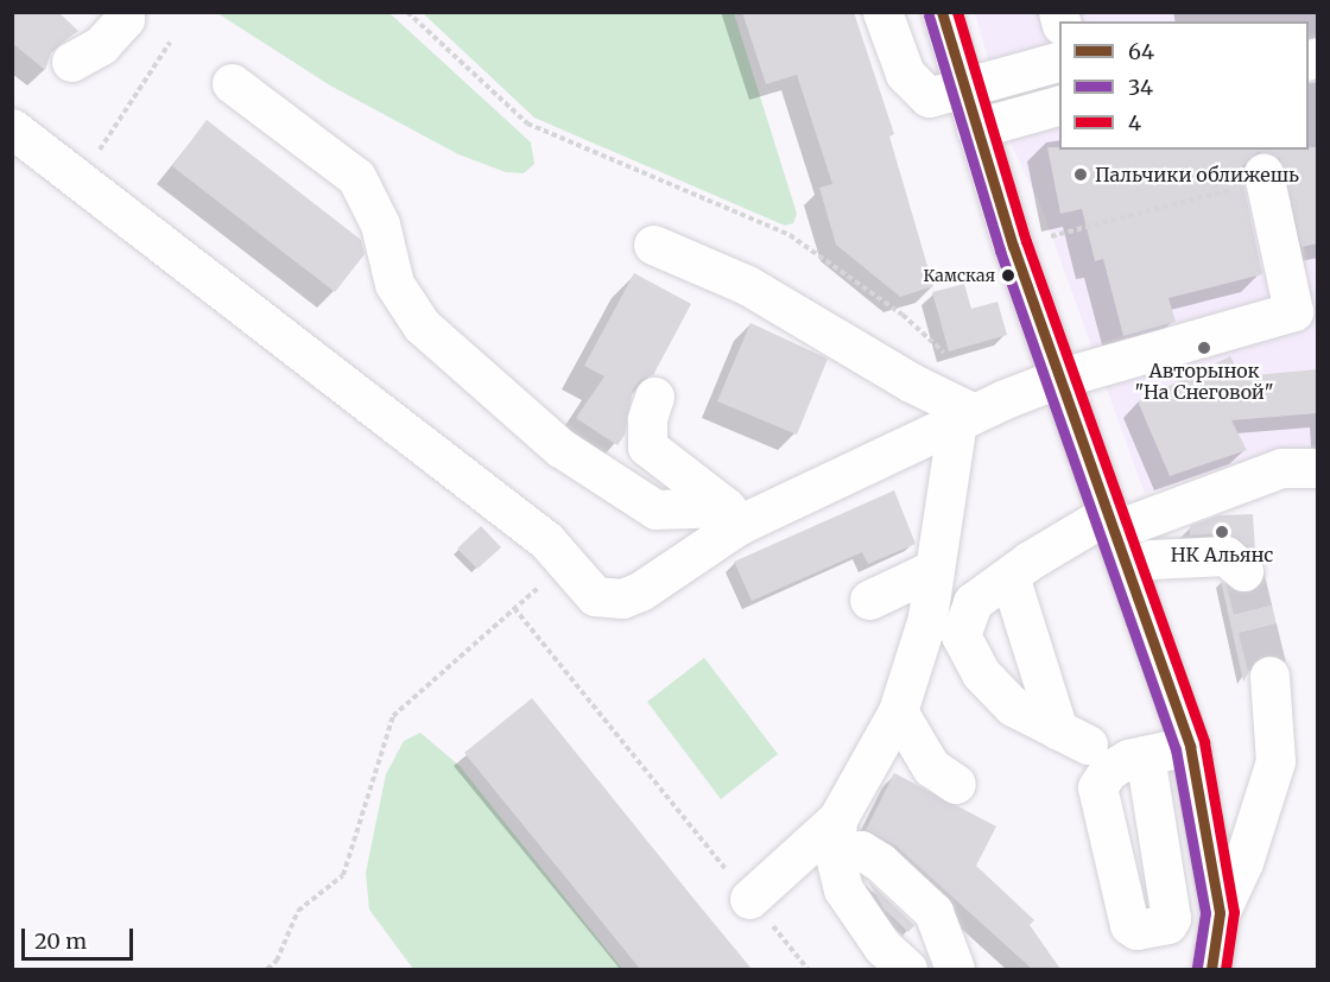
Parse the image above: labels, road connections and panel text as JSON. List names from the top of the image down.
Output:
{
  "places": [
    "Пальчики оближешь",
    "Камская",
    "Авторынок \"На Снеговой\"",
    "НК Альянс"
  ],
  "lines": ["transit line 64", "transit line 4", "transit line 34"],
  "legend": ["64", "34", "4"],
  "scale_bar": "20 m"
}
